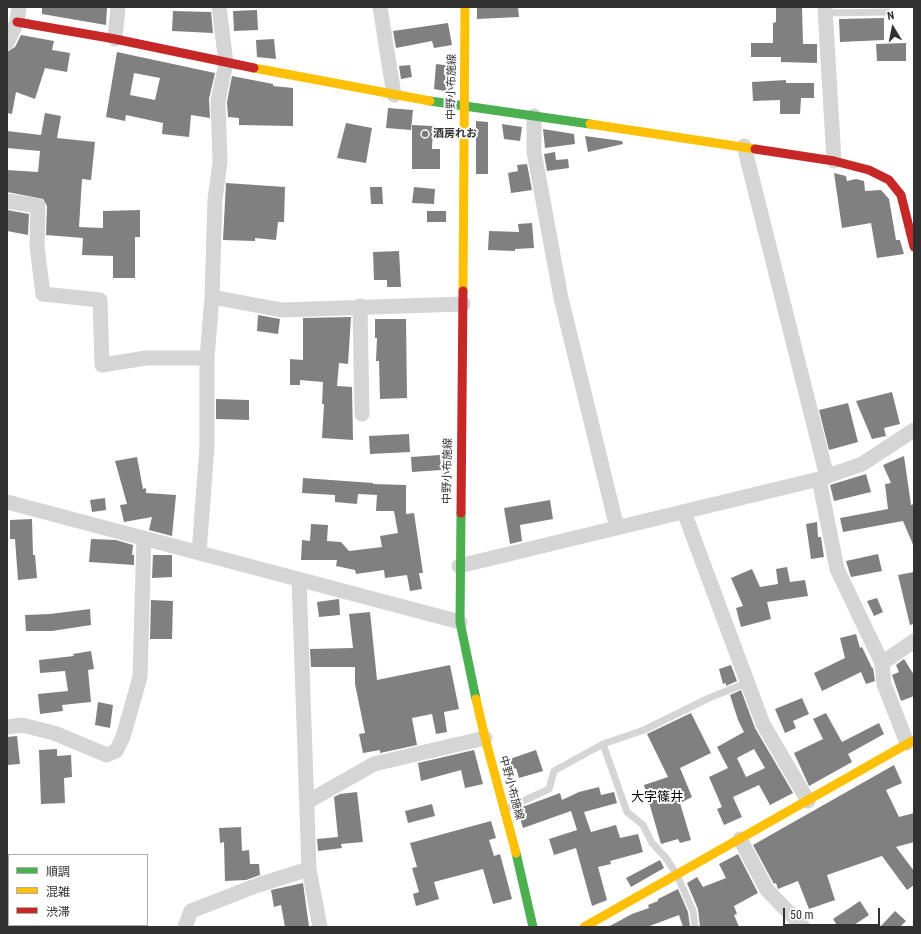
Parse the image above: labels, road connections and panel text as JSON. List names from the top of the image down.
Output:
{
  "streets": {
    "street": ["中野小布施線"]
  },
  "districts": ["大字篠井"],
  "places": ["酒房れお"],
  "legend": ["順調", "混雑", "渋滞"],
  "scale_bar": "50 m",
  "north": "top"
}
